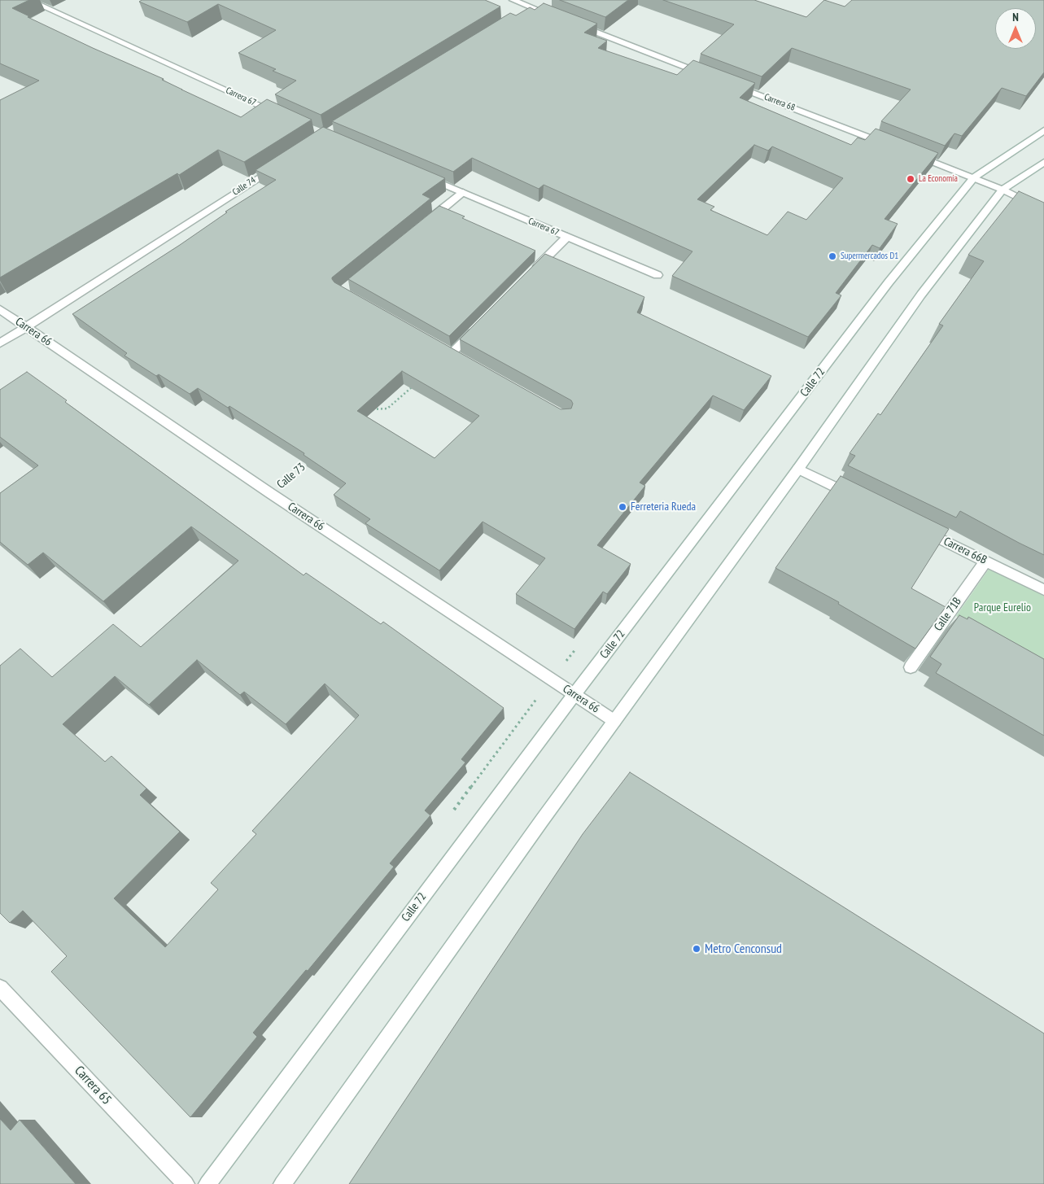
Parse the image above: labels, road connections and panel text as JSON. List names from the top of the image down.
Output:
{
  "streets": {
    "street": [
      "Carrera 67",
      "Carrera 68",
      "Calle 74",
      "Carrera 66",
      "Calle 72",
      "Carrera 66B",
      "Calle 71B",
      "Carrera 65"
    ],
    "path": ["Calle 73"]
  },
  "crossings": [
    ["Calle 74", "Carrera 66"],
    ["Carrera 66", "Calle 72"],
    ["Carrera 66", "Calle 73"],
    ["Carrera 66B", "Calle 71B"]
  ],
  "parks": ["Parque Eurelio"],
  "places": [
    "La Economía",
    "Supermercados D1",
    "Ferreteria Rueda",
    "Metro Cenconsud"
  ],
  "north": "top"
}
